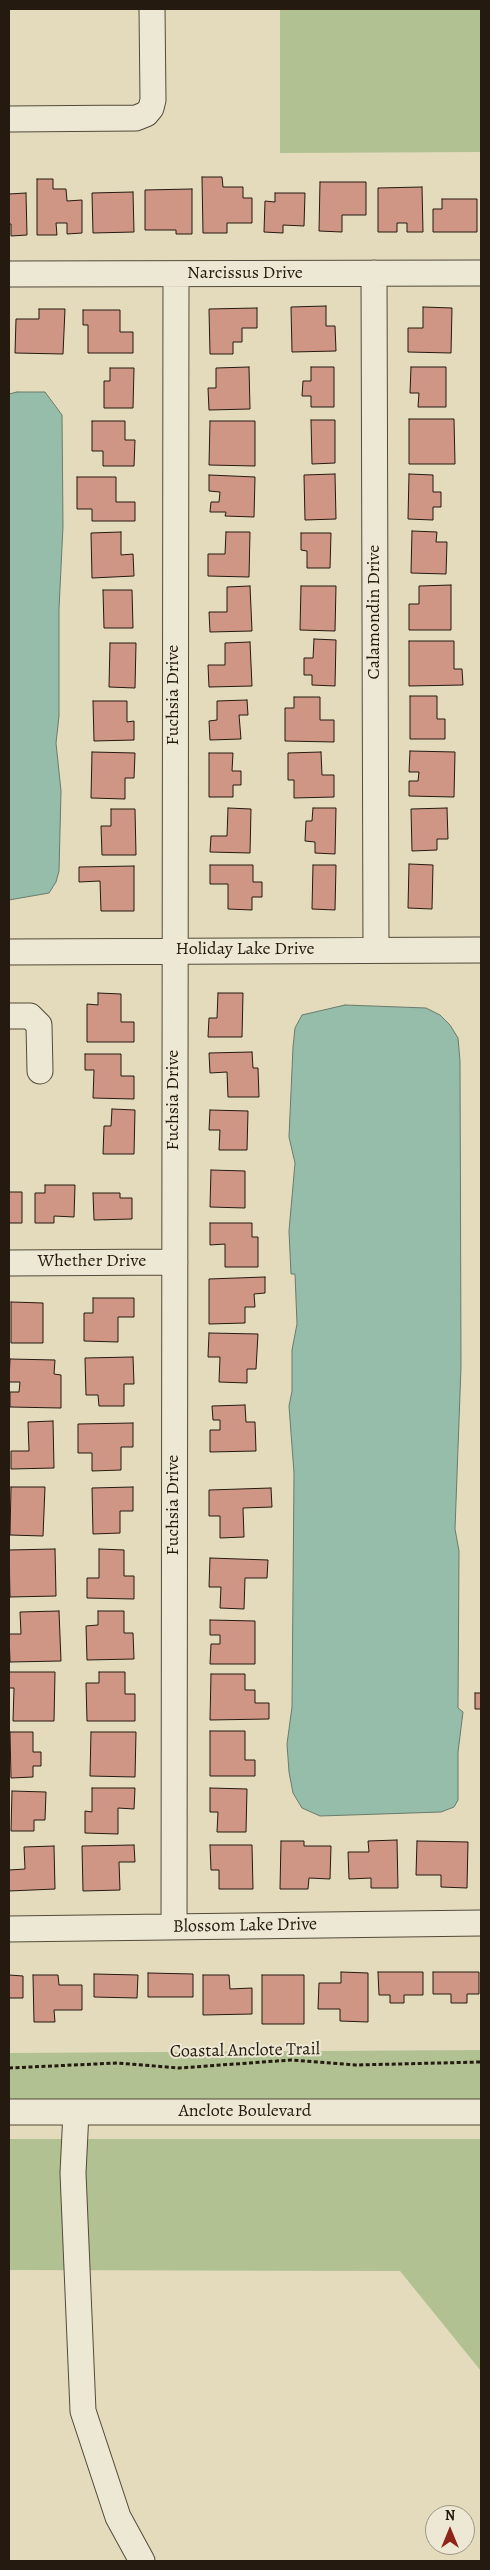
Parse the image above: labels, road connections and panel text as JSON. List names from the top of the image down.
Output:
{
  "streets": {
    "street": [
      "Narcissus Drive",
      "Calamondin Drive",
      "Fuchsia Drive",
      "Holiday Lake Drive",
      "Whether Drive",
      "Blossom Lake Drive",
      "Anclote Boulevard"
    ],
    "path": ["Coastal Anclote Trail"]
  },
  "crossings": [
    ["Narcissus Drive", "Calamondin Drive"],
    ["Narcissus Drive", "Fuchsia Drive"],
    ["Calamondin Drive", "Holiday Lake Drive"],
    ["Fuchsia Drive", "Holiday Lake Drive"],
    ["Fuchsia Drive", "Whether Drive"],
    ["Fuchsia Drive", "Blossom Lake Drive"]
  ],
  "north": "top"
}
